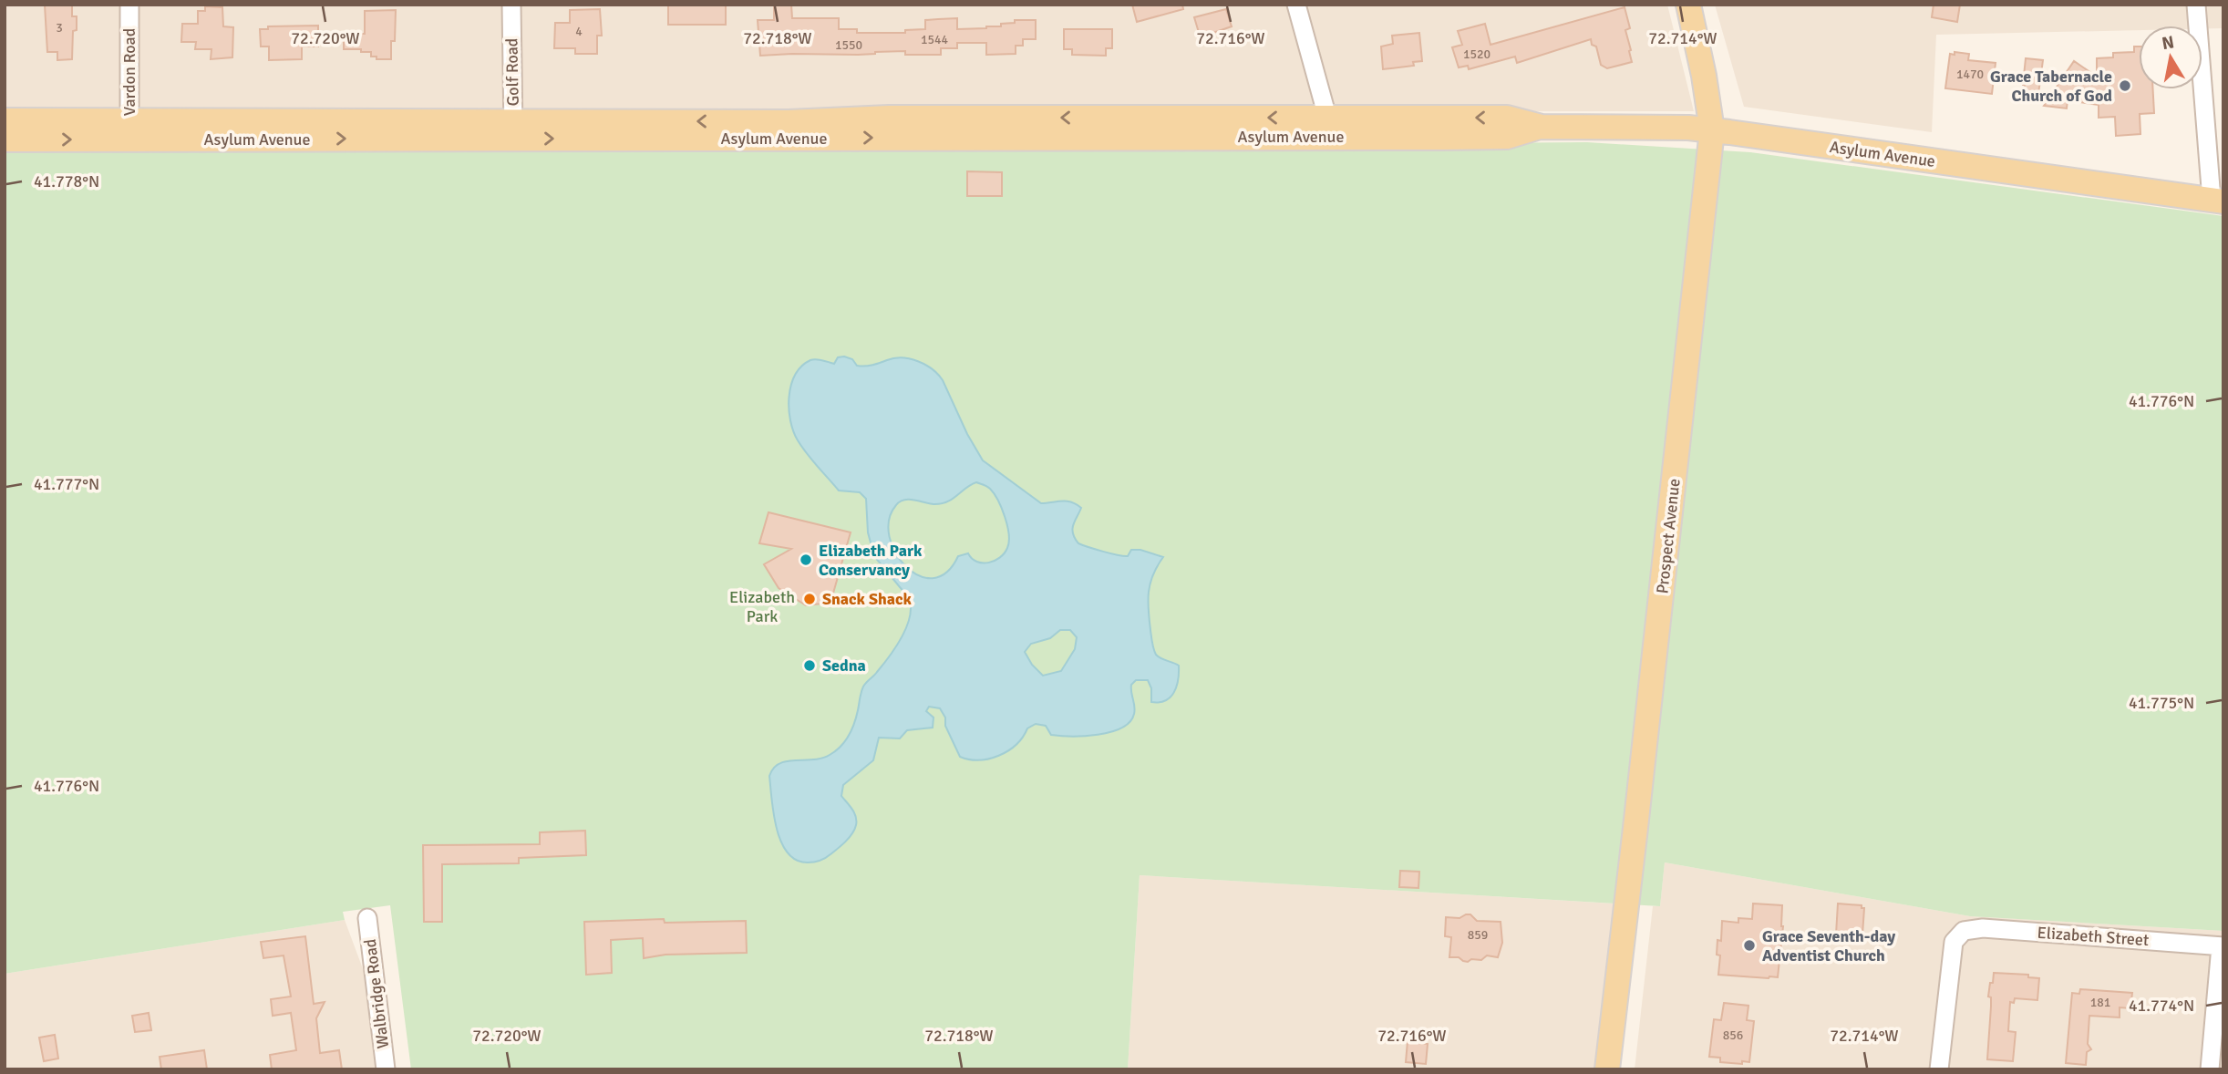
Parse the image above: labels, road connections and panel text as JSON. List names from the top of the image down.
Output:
{
  "streets": {
    "main road": ["Asylum Avenue", "Prospect Avenue"],
    "street": [
      "Vardon Road",
      "Golf Road",
      "Elizabeth Street",
      "Walbridge Road"
    ]
  },
  "crossings": [
    ["Vardon Road", "Asylum Avenue"],
    ["Golf Road", "Asylum Avenue"],
    ["Asylum Avenue", "Prospect Avenue"]
  ],
  "parks": ["Elizabeth Park"],
  "places": [
    "Grace Tabernacle Church of God",
    "Elizabeth Park Conservancy",
    "Snack Shack",
    "Sedna",
    "Grace Seventh-day Adventist Church"
  ],
  "house_numbers": [
    "3",
    "4",
    "1544",
    "1550",
    "1520",
    "1470",
    "859",
    "181",
    "856"
  ],
  "north": "top",
  "coordinates": [
    "72.720°W",
    "72.718°W",
    "72.716°W",
    "72.714°W",
    "41.778°N",
    "41.776°N",
    "41.777°N",
    "41.775°N",
    "41.774°N"
  ]
}
